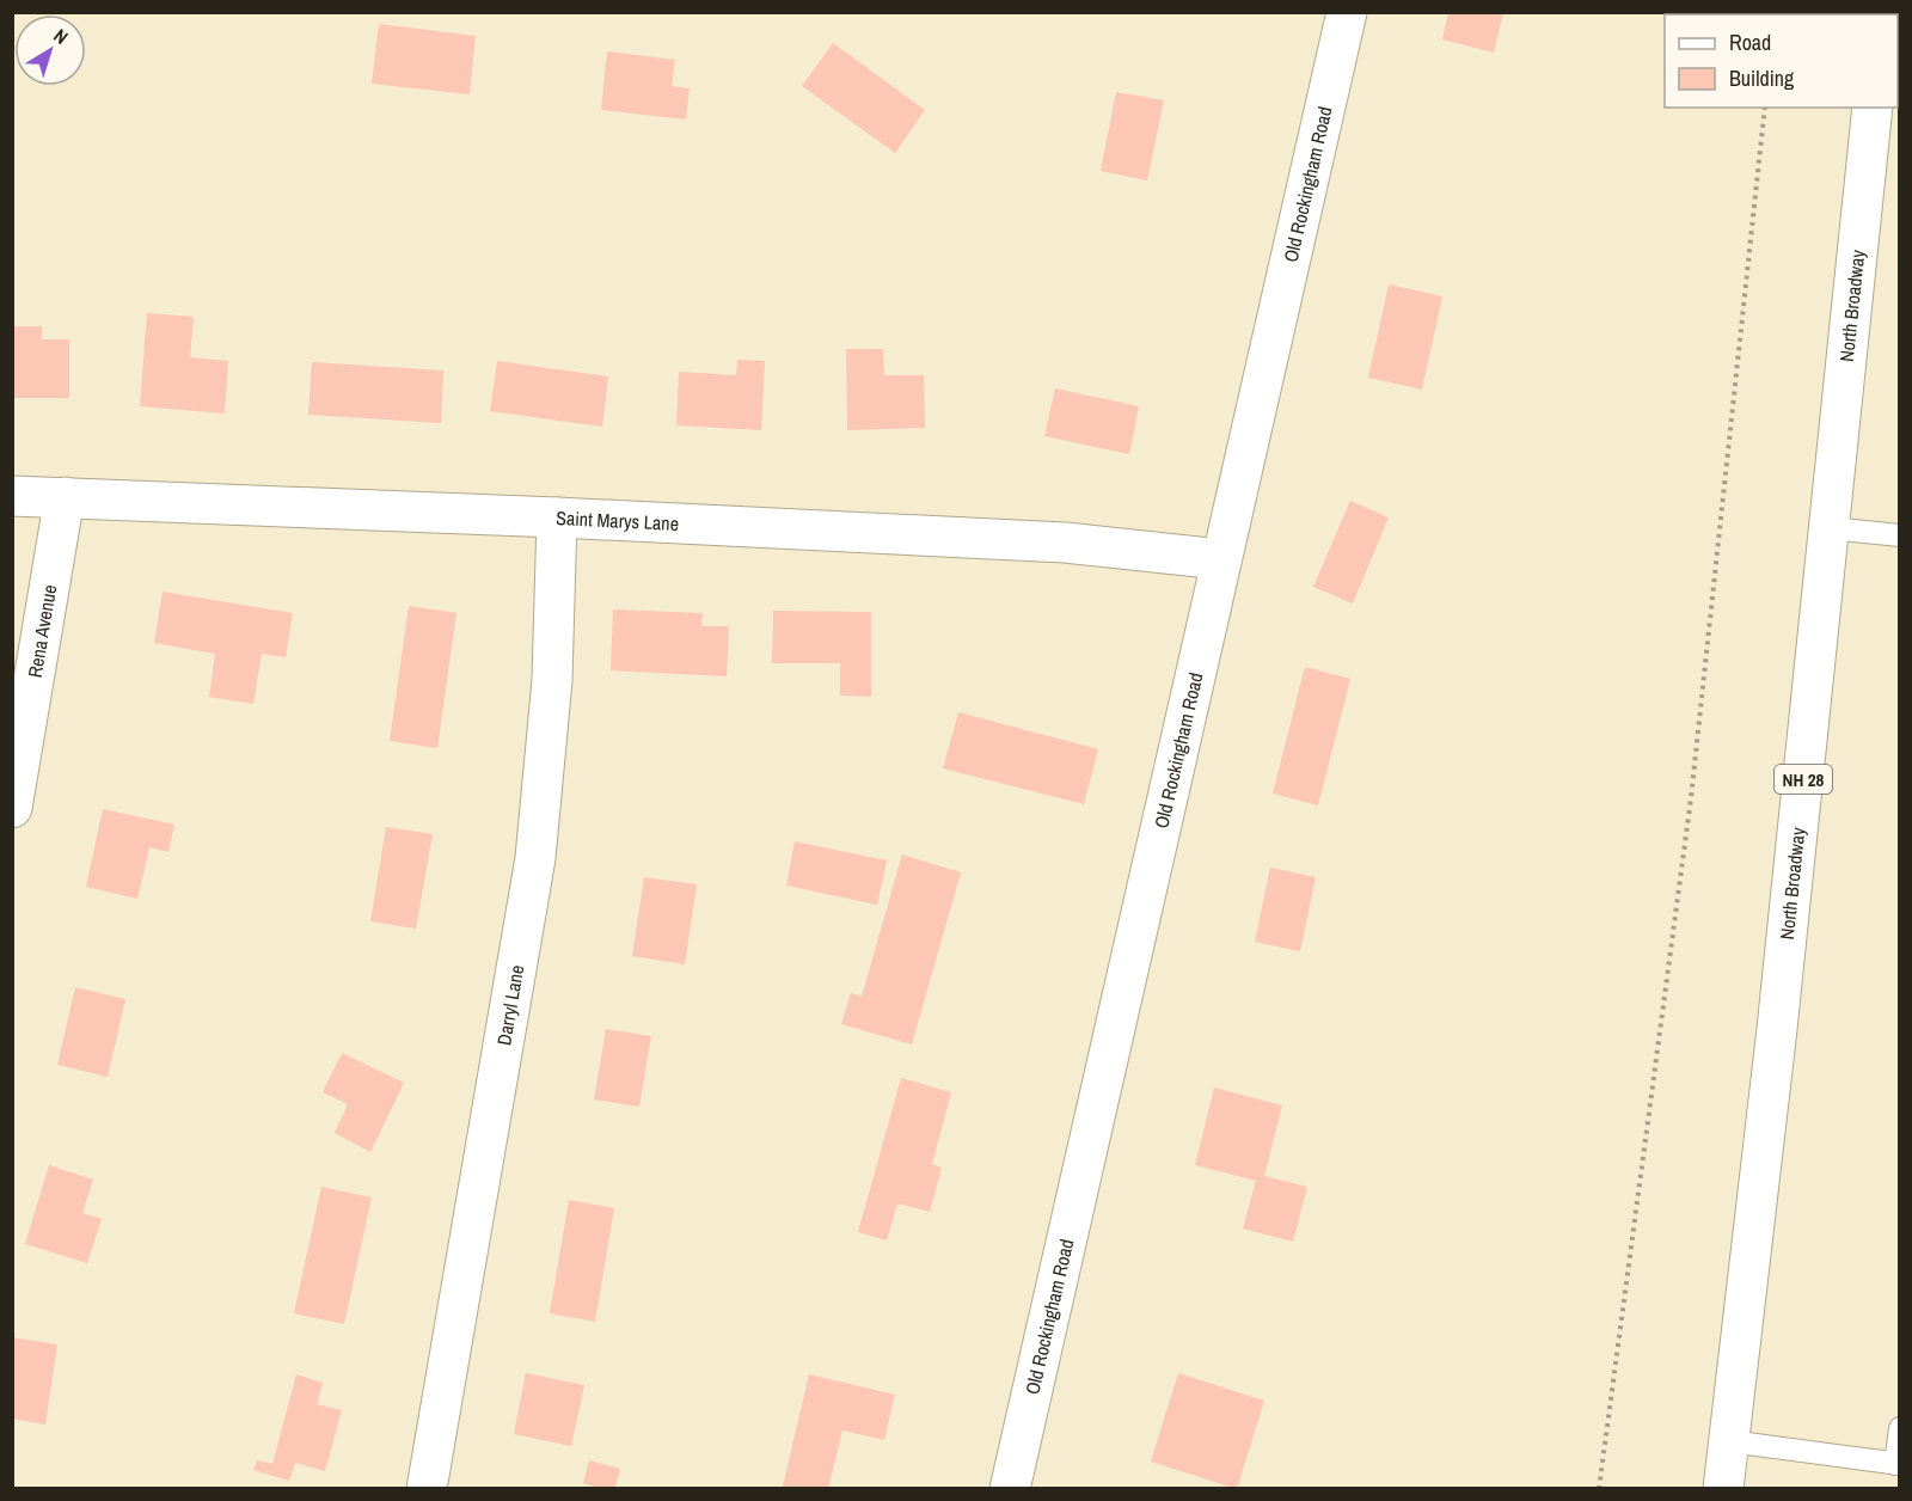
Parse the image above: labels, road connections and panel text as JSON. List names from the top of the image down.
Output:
{
  "streets": {
    "street": [
      "Old Rockingham Road",
      "North Broadway",
      "Saint Marys Lane",
      "Rena Avenue",
      "NH 28",
      "Darryl Lane"
    ]
  },
  "crossings": [
    ["Old Rockingham Road", "Saint Marys Lane"],
    ["Saint Marys Lane", "Rena Avenue"],
    ["Saint Marys Lane", "Darryl Lane"]
  ],
  "legend": ["Road", "Building"],
  "north": "top right"
}
